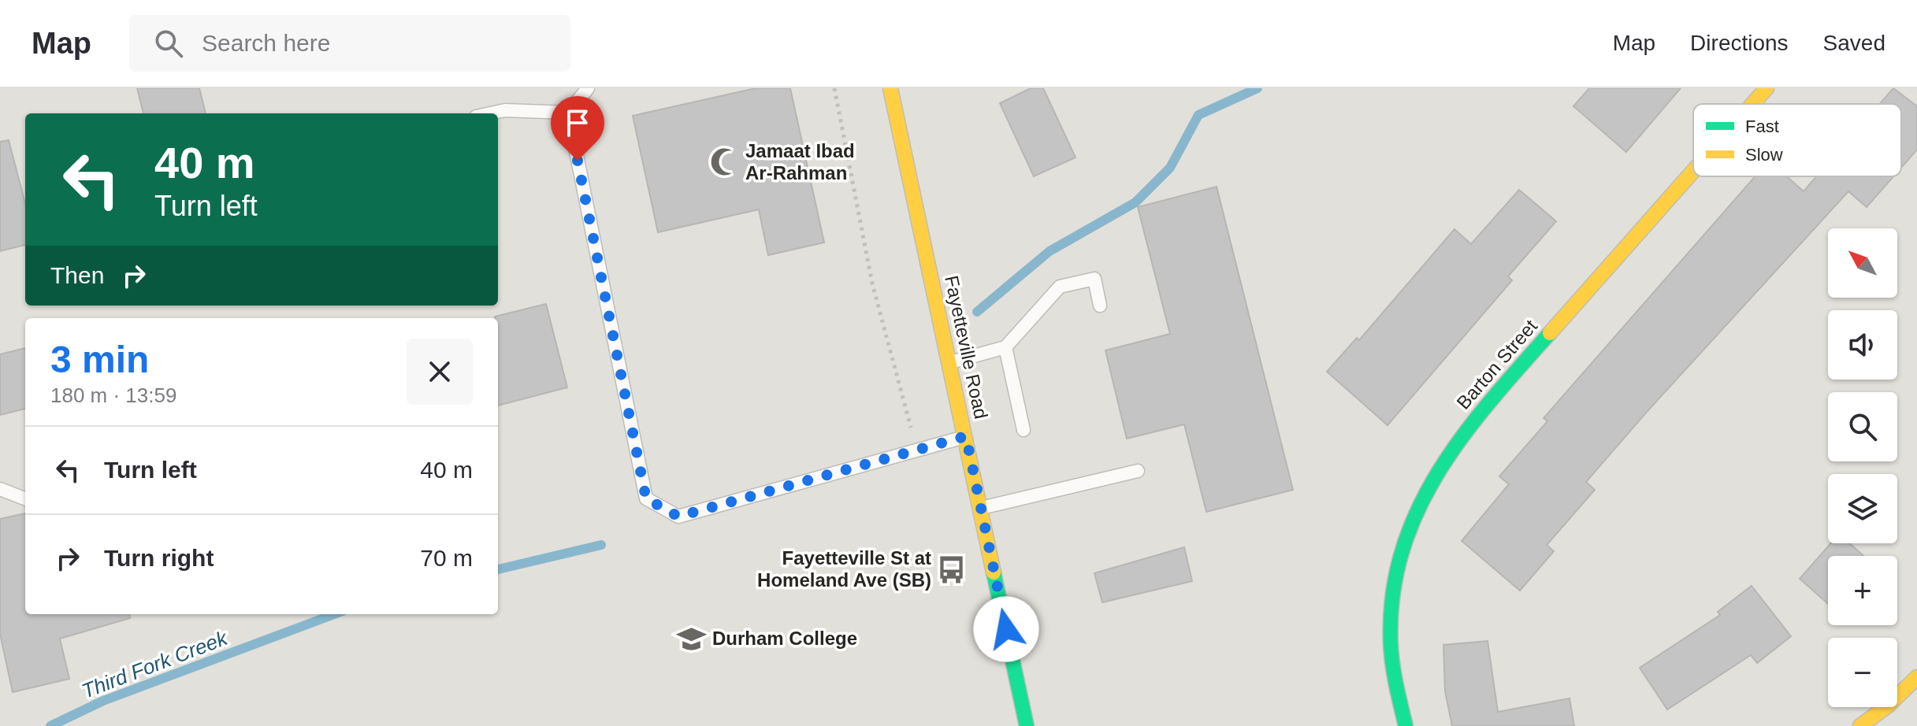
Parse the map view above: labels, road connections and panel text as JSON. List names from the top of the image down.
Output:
{
  "streets": {
    "street": ["Fayetteville Road", "Barton Street"]
  },
  "water": ["Third Fork Creek"],
  "places": {
    "mosque": ["Jamaat Ibad Ar-Rahman"],
    "bus stop": ["Fayetteville St at Homeland Ave (SB)"],
    "school or university": ["Durham College"]
  },
  "legend": ["Fast", "Slow"],
  "north": "top left",
  "page": {
    "header": "Map",
    "search": "Search here",
    "nav": ["Map", "Directions", "Saved"],
    "turn": ["40 m", "Turn left"],
    "map_buttons": ["+", "−"],
    "then": "Then",
    "heading": ["3 min", "180 m · 13:59"],
    "list": [
      {
        "name": "Turn left",
        "value": "40 m"
      },
      {
        "name": "Turn right",
        "value": "70 m"
      }
    ]
  }
}
